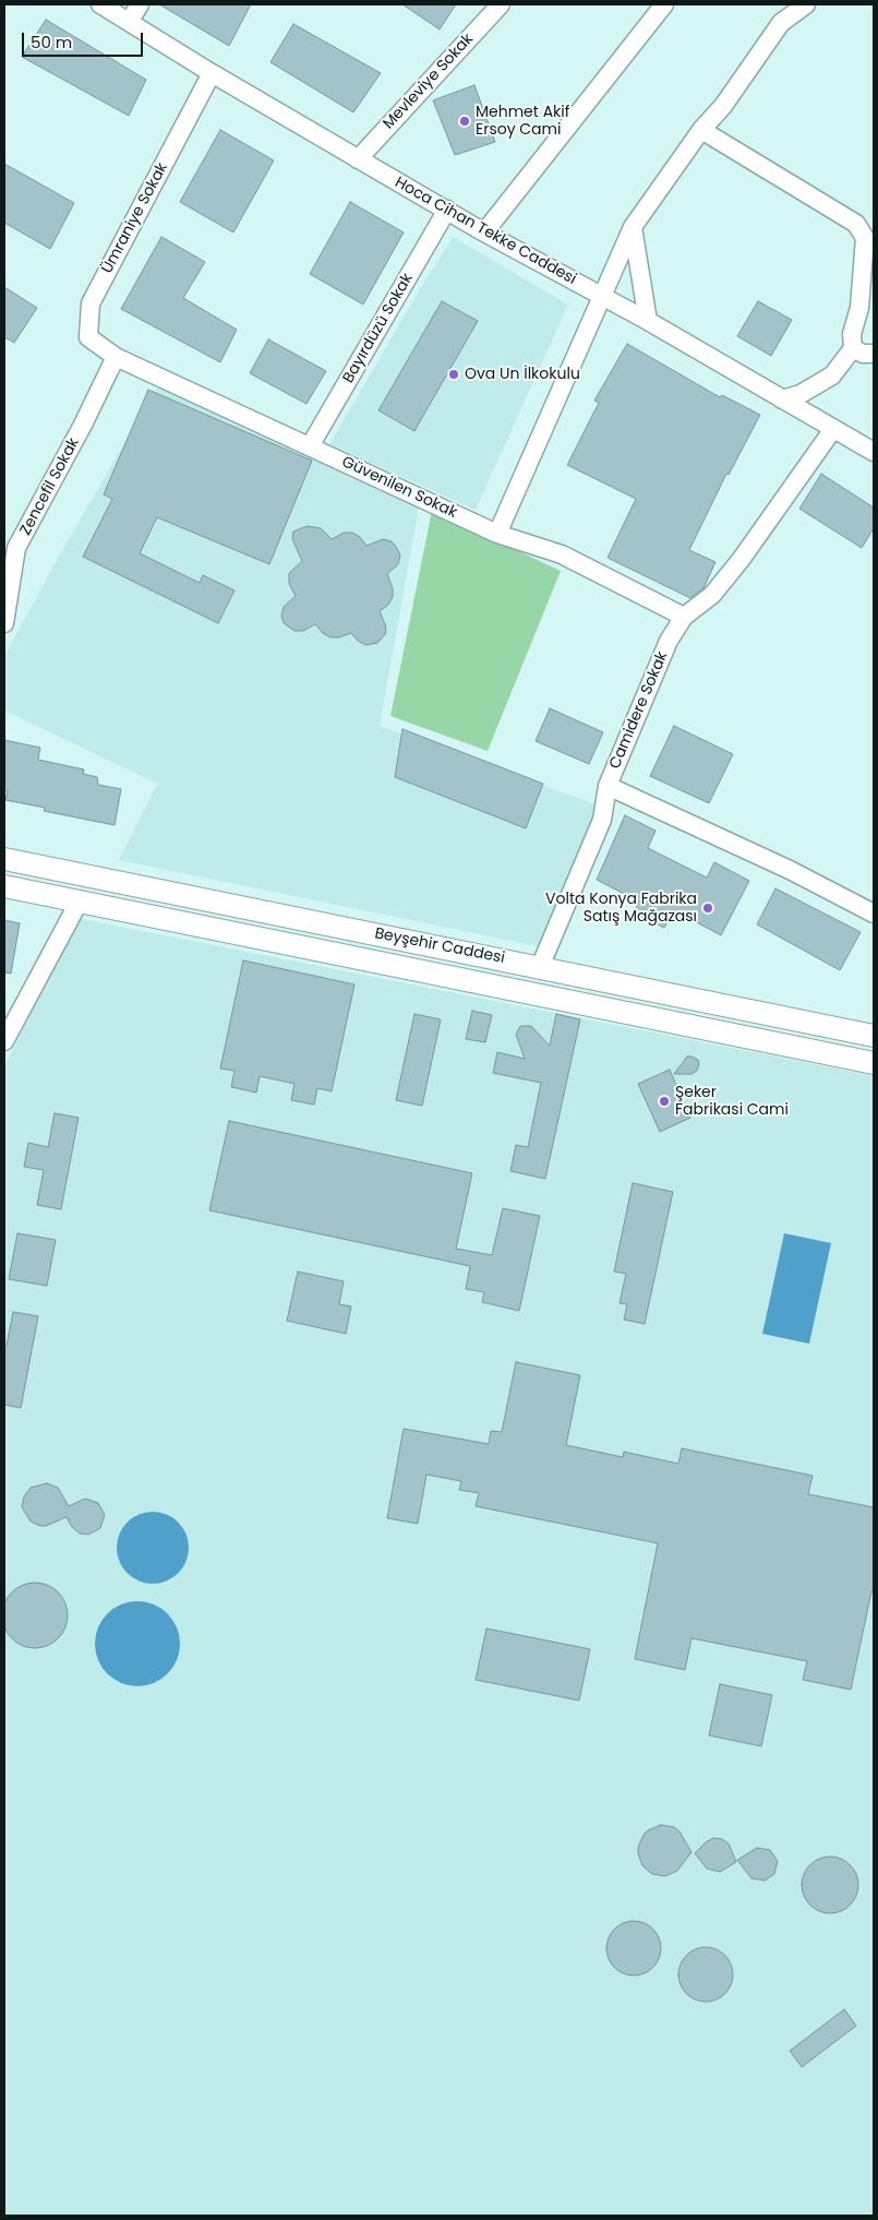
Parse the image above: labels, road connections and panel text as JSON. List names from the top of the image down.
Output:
{
  "streets": {
    "main road": ["Beyşehir Caddesi"],
    "street": [
      "Mevleviye Sokak",
      "Ümraniye Sokak",
      "Hoca Cihan Tekke Caddesi",
      "Bayırdüzü Sokak",
      "Zencefil Sokak",
      "Güvenilen Sokak",
      "Camidere Sokak"
    ]
  },
  "crossings": [
    ["Mevleviye Sokak", "Hoca Cihan Tekke Caddesi"],
    ["Ümraniye Sokak", "Hoca Cihan Tekke Caddesi"],
    ["Ümraniye Sokak", "Zencefil Sokak"],
    ["Ümraniye Sokak", "Güvenilen Sokak"],
    ["Hoca Cihan Tekke Caddesi", "Bayırdüzü Sokak"],
    ["Hoca Cihan Tekke Caddesi", "Camidere Sokak"],
    ["Bayırdüzü Sokak", "Güvenilen Sokak"],
    ["Zencefil Sokak", "Güvenilen Sokak"],
    ["Güvenilen Sokak", "Camidere Sokak"]
  ],
  "places": [
    "Mehmet Akif Ersoy Cami",
    "Ova Un İlkokulu",
    "Volta Konya Fabrika Satış Mağazası",
    "Şeker Fabrikasi Cami"
  ],
  "scale_bar": "50 m"
}
